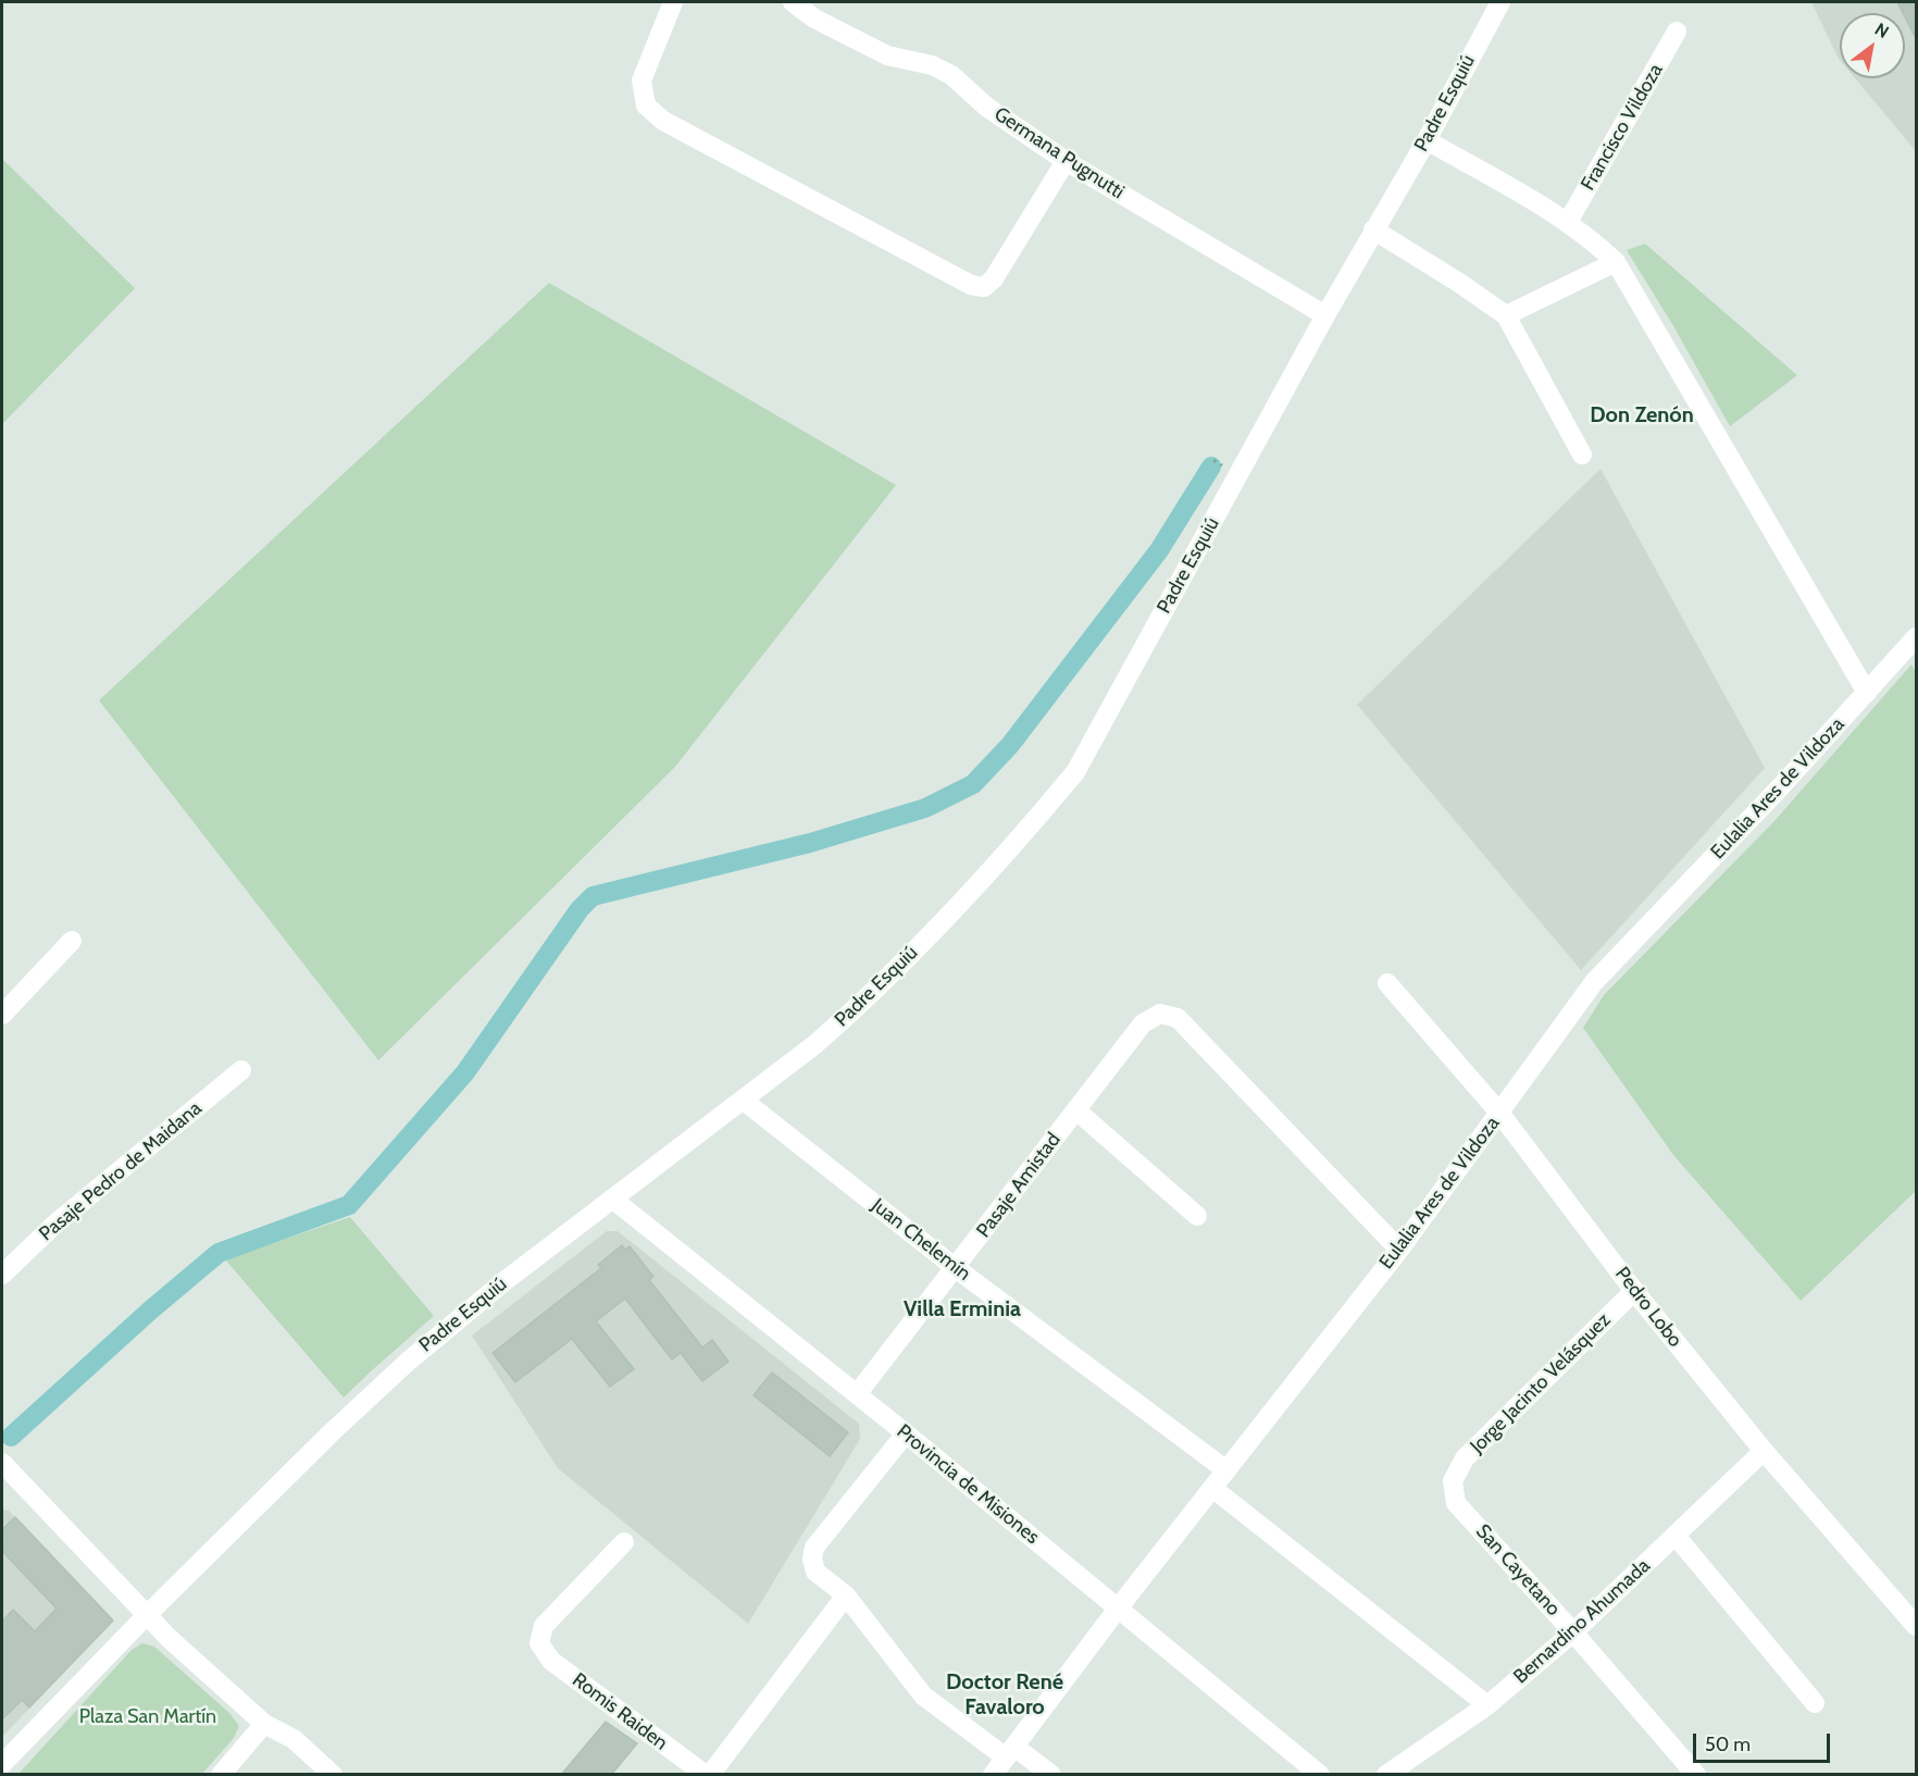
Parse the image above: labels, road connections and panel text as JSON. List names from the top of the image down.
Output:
{
  "streets": {
    "street": [
      "Padre Esquiú",
      "Francisco Vildoza",
      "Germana Pugnutti",
      "Eulalia Ares de Vildoza",
      "Pasaje Pedro de Maidana",
      "Pasaje Amistad",
      "Juan Chelemín",
      "Pedro Lobo",
      "Jorge Jacinto Velásquez",
      "Provincia de Misiones",
      "San Cayetano",
      "Bernardino Ahumada",
      "Romis Raiden"
    ]
  },
  "crossings": [
    ["Padre Esquiú", "Germana Pugnutti"],
    ["Padre Esquiú", "Juan Chelemín"],
    ["Padre Esquiú", "Provincia de Misiones"],
    ["Eulalia Ares de Vildoza", "Pasaje Amistad"],
    ["Eulalia Ares de Vildoza", "Juan Chelemín"],
    ["Eulalia Ares de Vildoza", "Pedro Lobo"],
    ["Eulalia Ares de Vildoza", "Provincia de Misiones"],
    ["Pasaje Amistad", "Juan Chelemín"],
    ["Pasaje Amistad", "Provincia de Misiones"],
    ["Pedro Lobo", "Jorge Jacinto Velásquez"],
    ["Pedro Lobo", "Bernardino Ahumada"],
    ["Jorge Jacinto Velásquez", "San Cayetano"],
    ["San Cayetano", "Bernardino Ahumada"]
  ],
  "districts": ["Don Zenón", "Villa Erminia", "Doctor René Favaloro"],
  "parks": ["Plaza San Martín"],
  "scale_bar": "50 m",
  "north": "top right"
}
